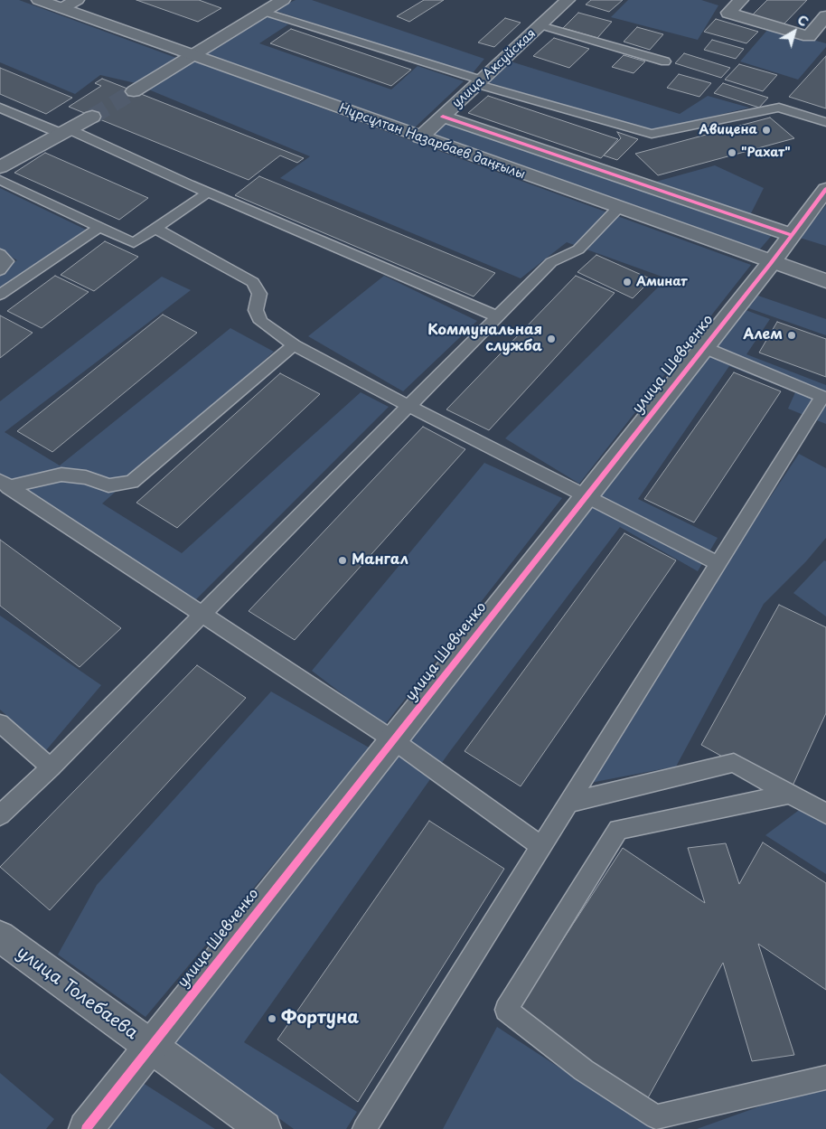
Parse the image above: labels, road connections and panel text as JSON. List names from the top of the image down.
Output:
{
  "streets": {
    "street": [
      "улица Аксуйская",
      "Нұрсұлтан Назарбаев даңғылы",
      "улица Шевченко",
      "улица Толебаева"
    ]
  },
  "crossings": [
    ["улица Аксуйская", "Нұрсұлтан Назарбаев даңғылы"],
    ["Нұрсұлтан Назарбаев даңғылы", "улица Шевченко"],
    ["улица Шевченко", "улица Толебаева"]
  ],
  "places": [
    "Авицена",
    "\"Рахат\"",
    "Аминат",
    "Алем",
    "Коммунальная служба",
    "Мангал",
    "Фортуна"
  ],
  "north": "top right"
}
